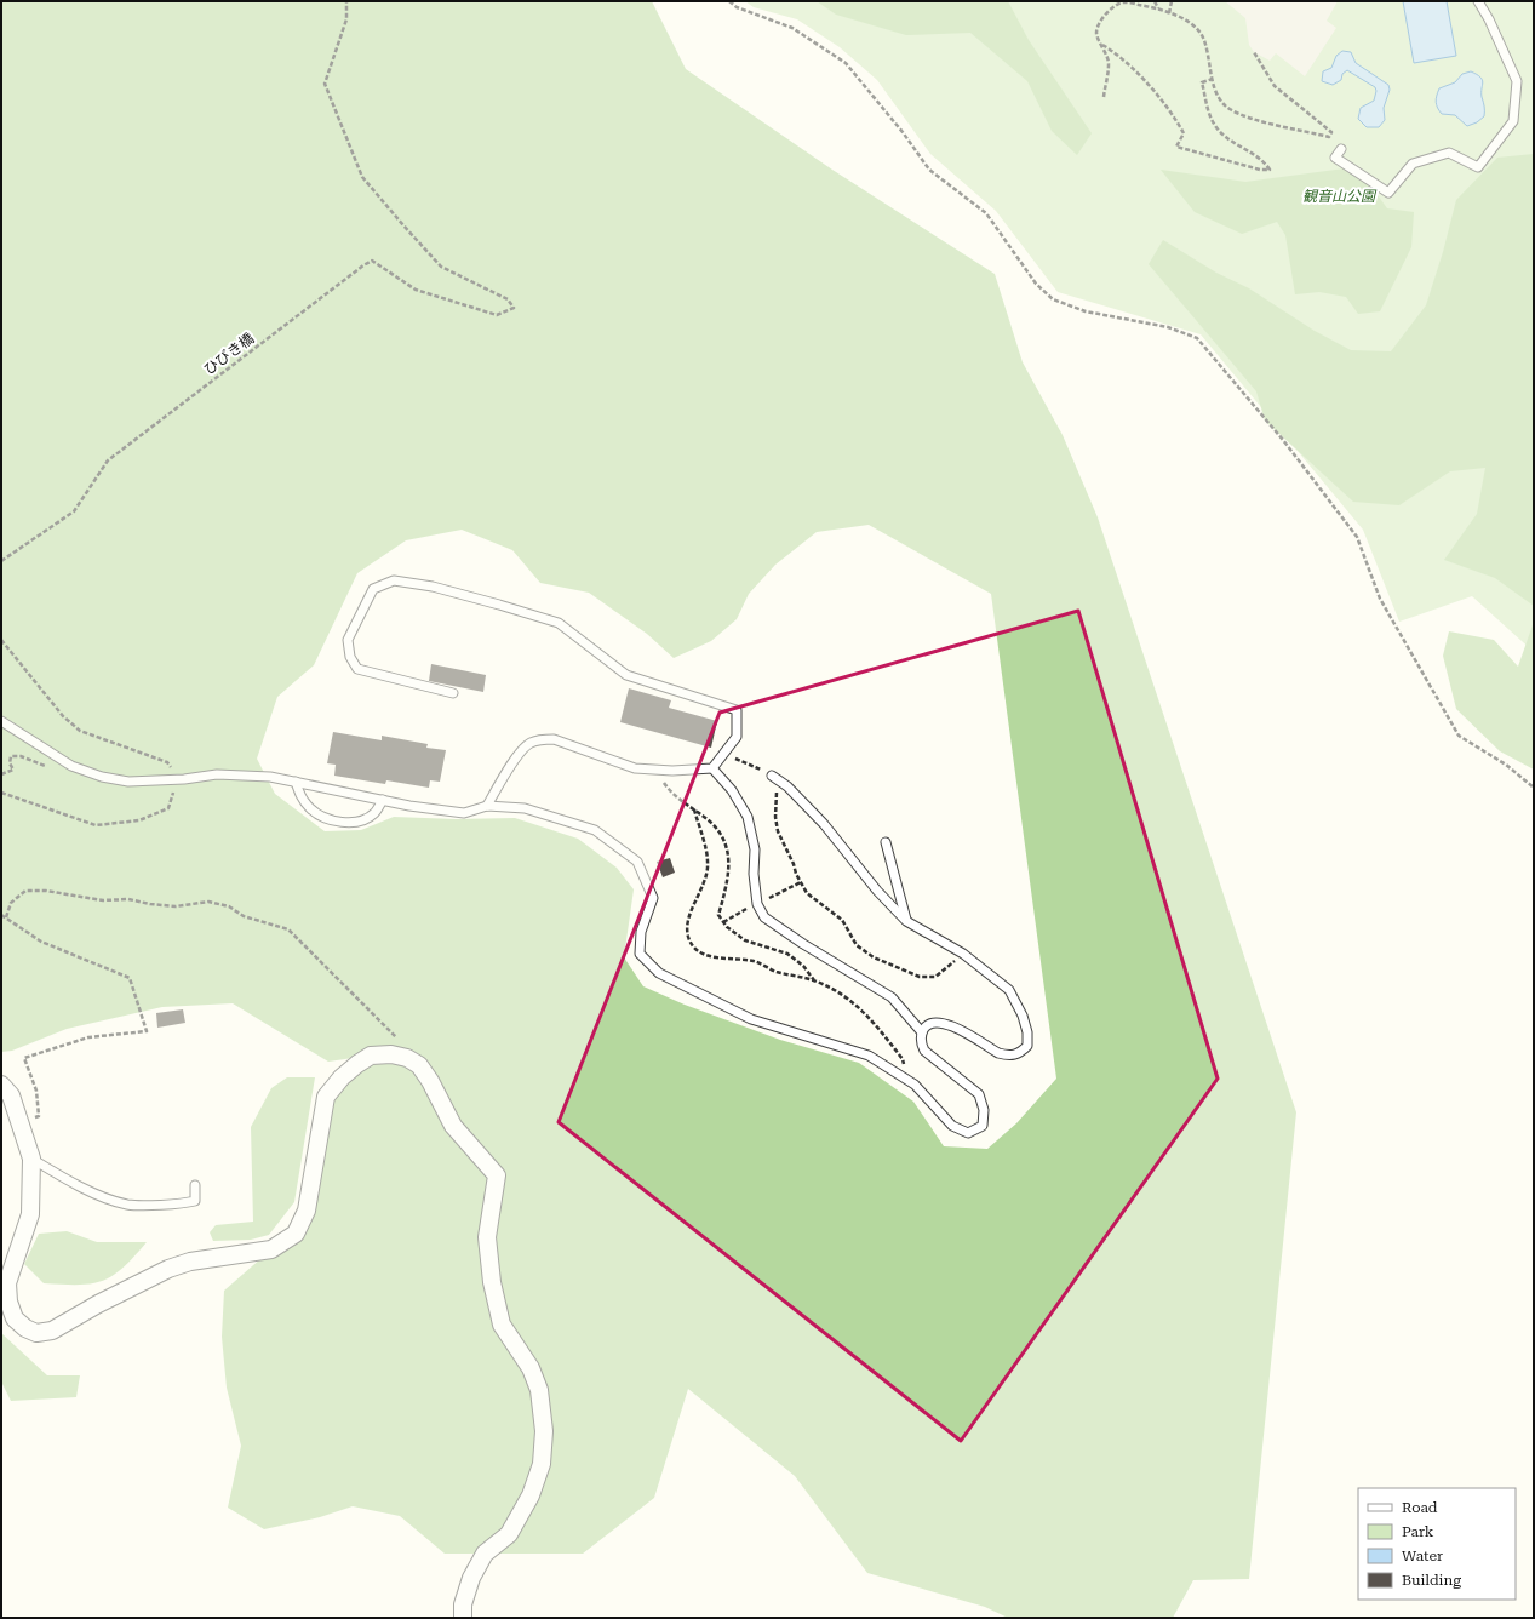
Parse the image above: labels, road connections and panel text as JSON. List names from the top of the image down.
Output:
{
  "streets": {
    "path": ["ひびき橋"]
  },
  "parks": ["観音山公園"],
  "legend": [
    "Road",
    "Park",
    "Water",
    "Building"
  ]
}
